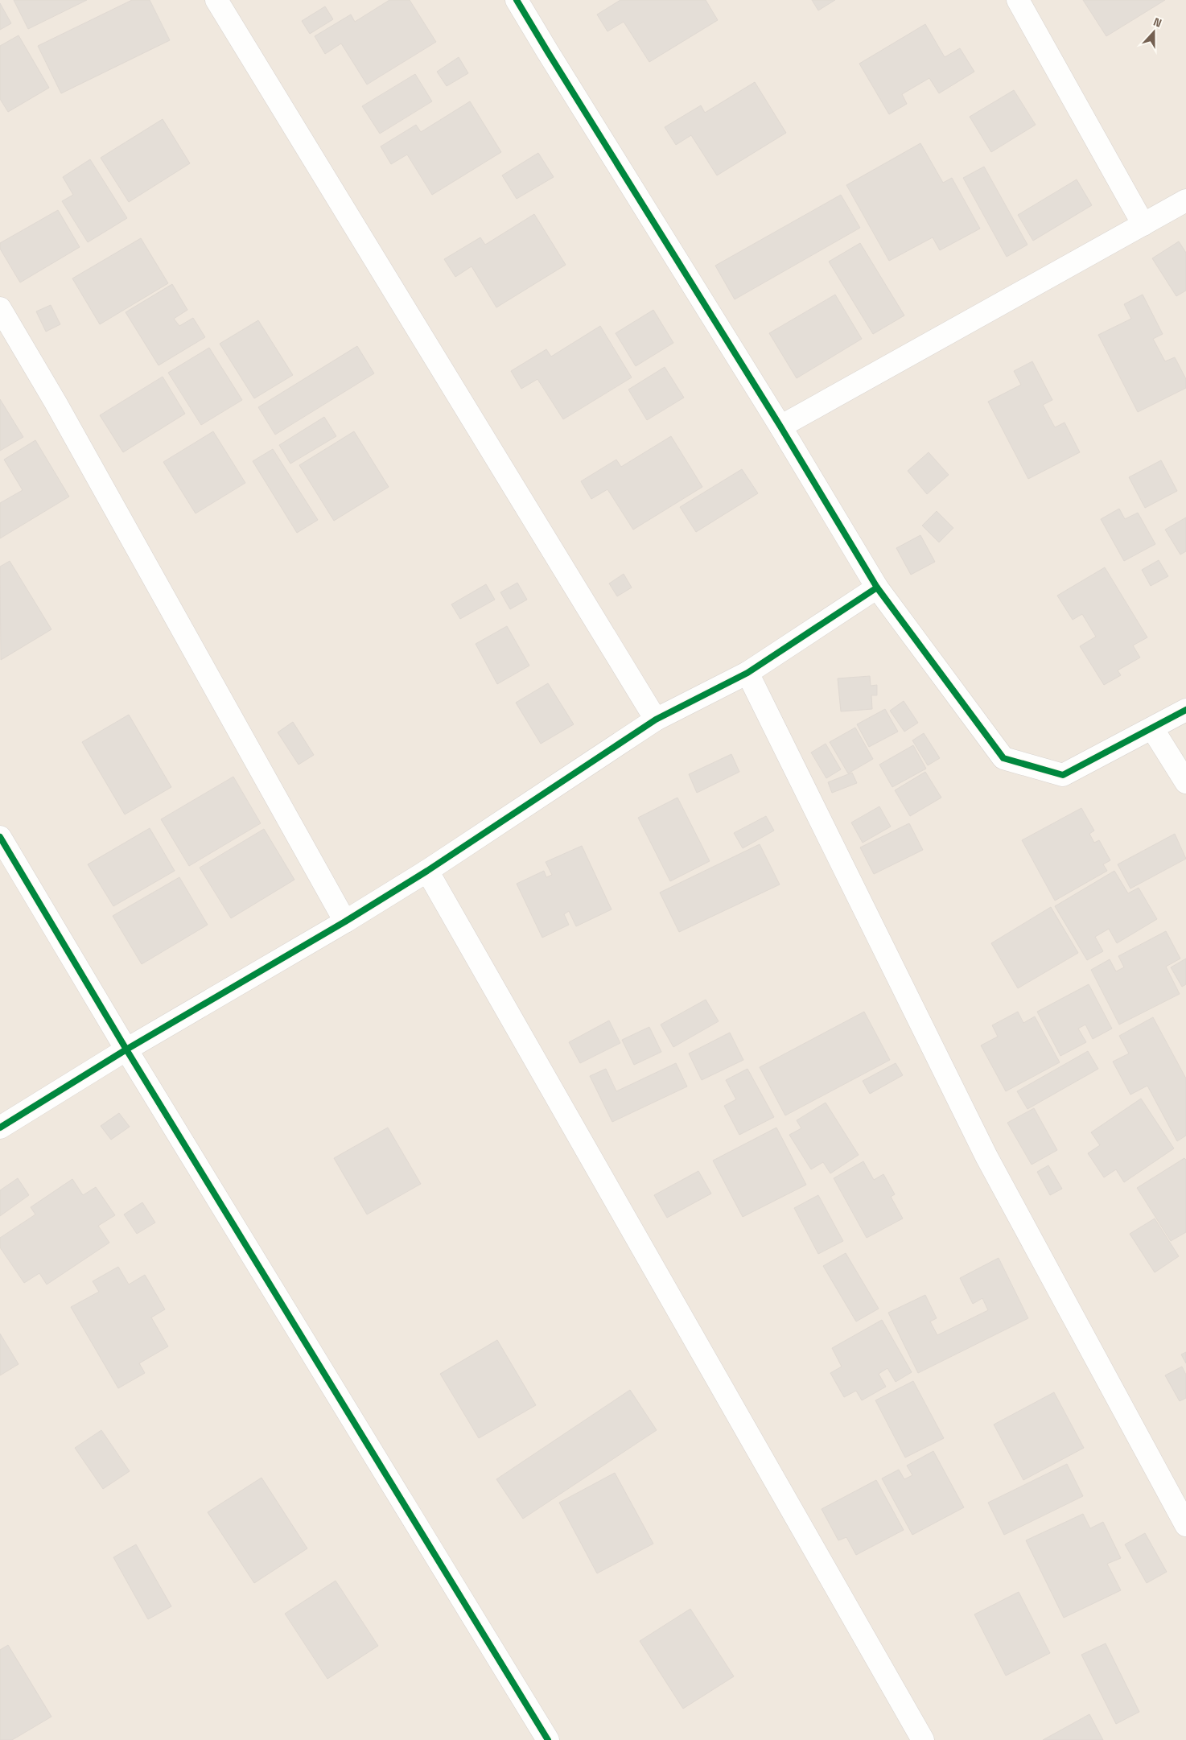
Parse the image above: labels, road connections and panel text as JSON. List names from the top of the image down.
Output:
{
  "north": "top"
}
